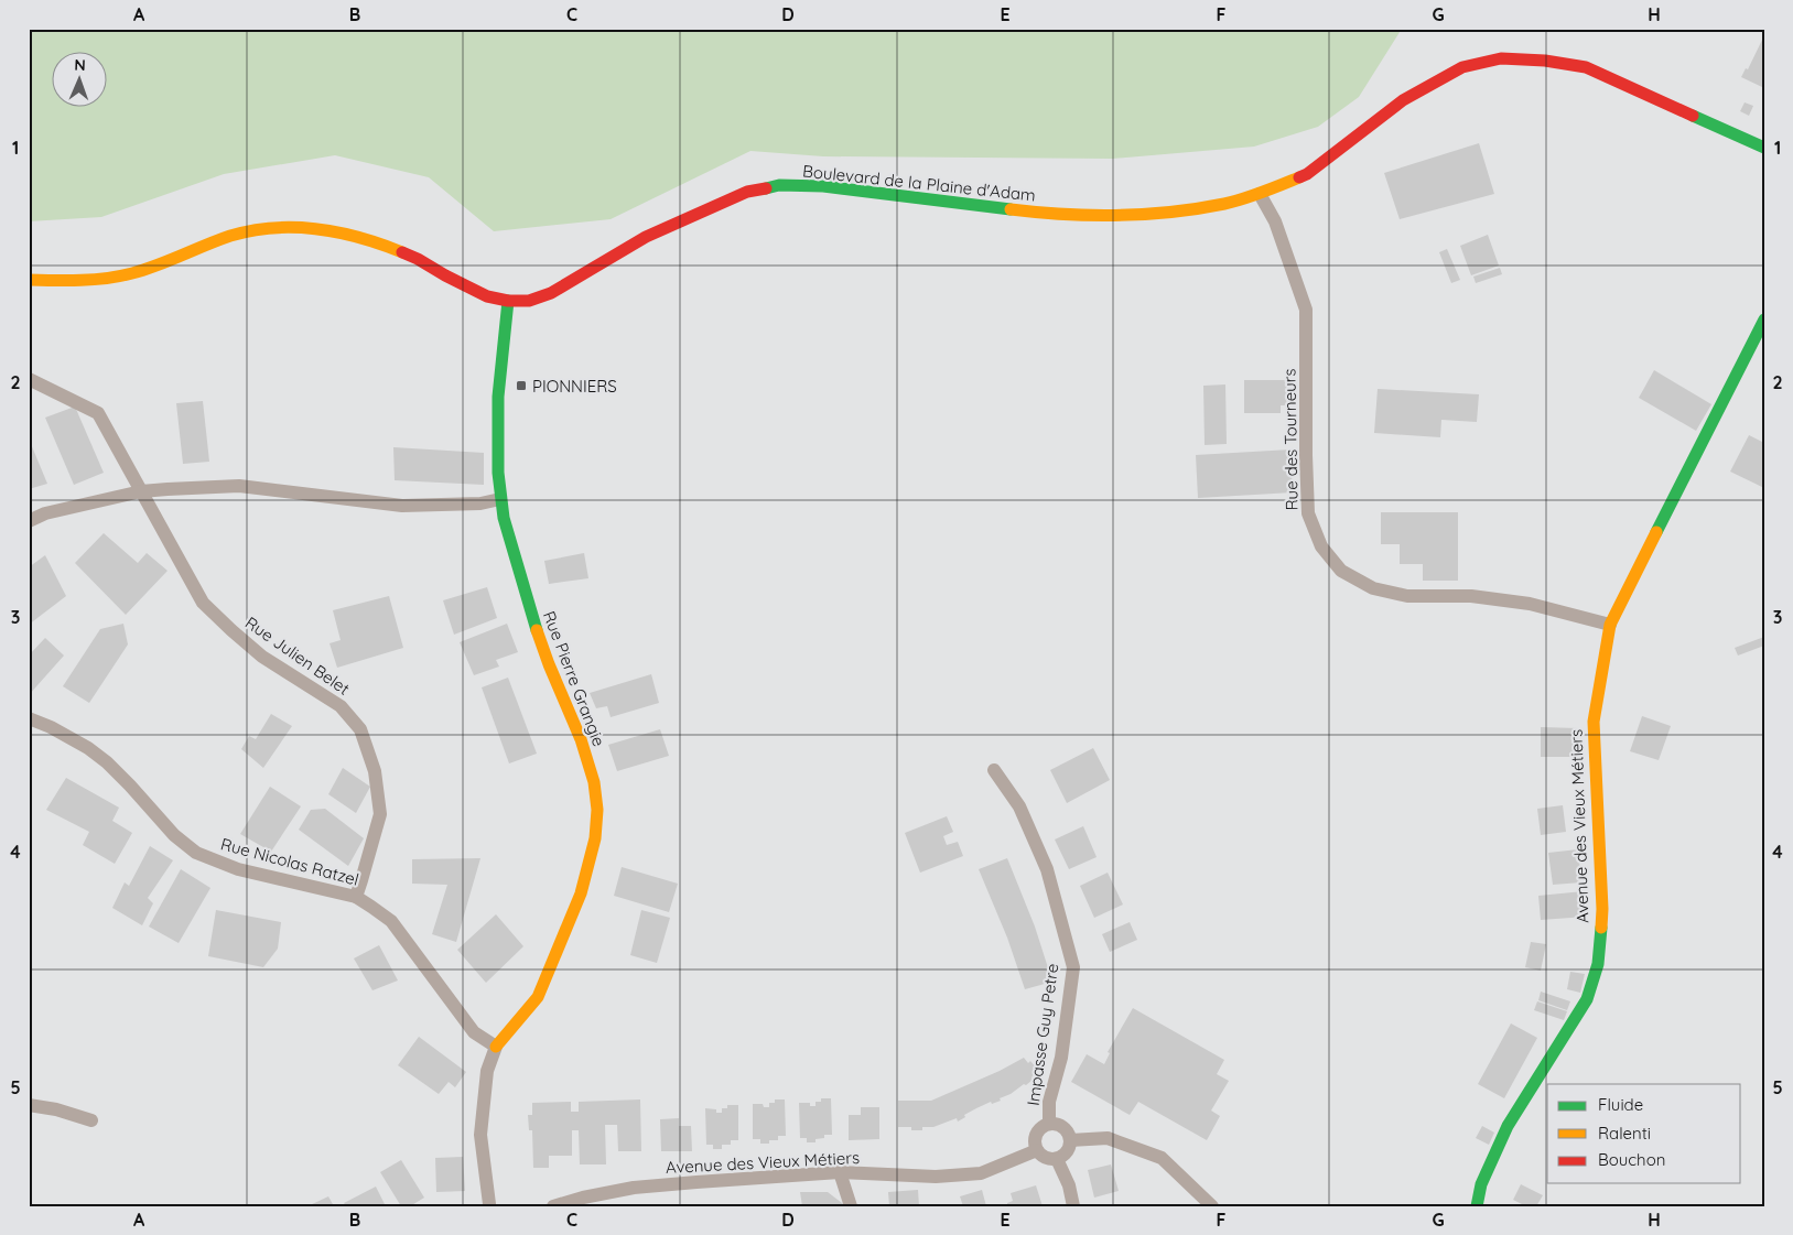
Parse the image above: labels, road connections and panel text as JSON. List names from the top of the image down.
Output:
{
  "streets": {
    "street": [
      "Boulevard de la Plaine d'Adam",
      "Rue des Tourneurs",
      "Rue Julien Belet",
      "Rue Pierre Grangie",
      "Avenue des Vieux Métiers",
      "Rue Nicolas Ratzel",
      "Impasse Guy Petre"
    ]
  },
  "crossings": [
    ["Boulevard de la Plaine d'Adam", "Rue des Tourneurs"],
    ["Boulevard de la Plaine d'Adam", "Rue Pierre Grangie"],
    ["Rue des Tourneurs", "Avenue des Vieux Métiers"],
    ["Rue Julien Belet", "Rue Nicolas Ratzel"],
    ["Rue Pierre Grangie", "Rue Nicolas Ratzel"],
    ["Avenue des Vieux Métiers", "Impasse Guy Petre"]
  ],
  "places": {
    "transit": ["PIONNIERS"]
  },
  "legend": ["Fluide", "Ralenti", "Bouchon"],
  "north": "top",
  "grid": {
    "columns": [
      "A",
      "B",
      "C",
      "D",
      "E",
      "F",
      "G",
      "H"
    ],
    "rows": [
      "1",
      "2",
      "3",
      "4",
      "5"
    ]
  }
}
